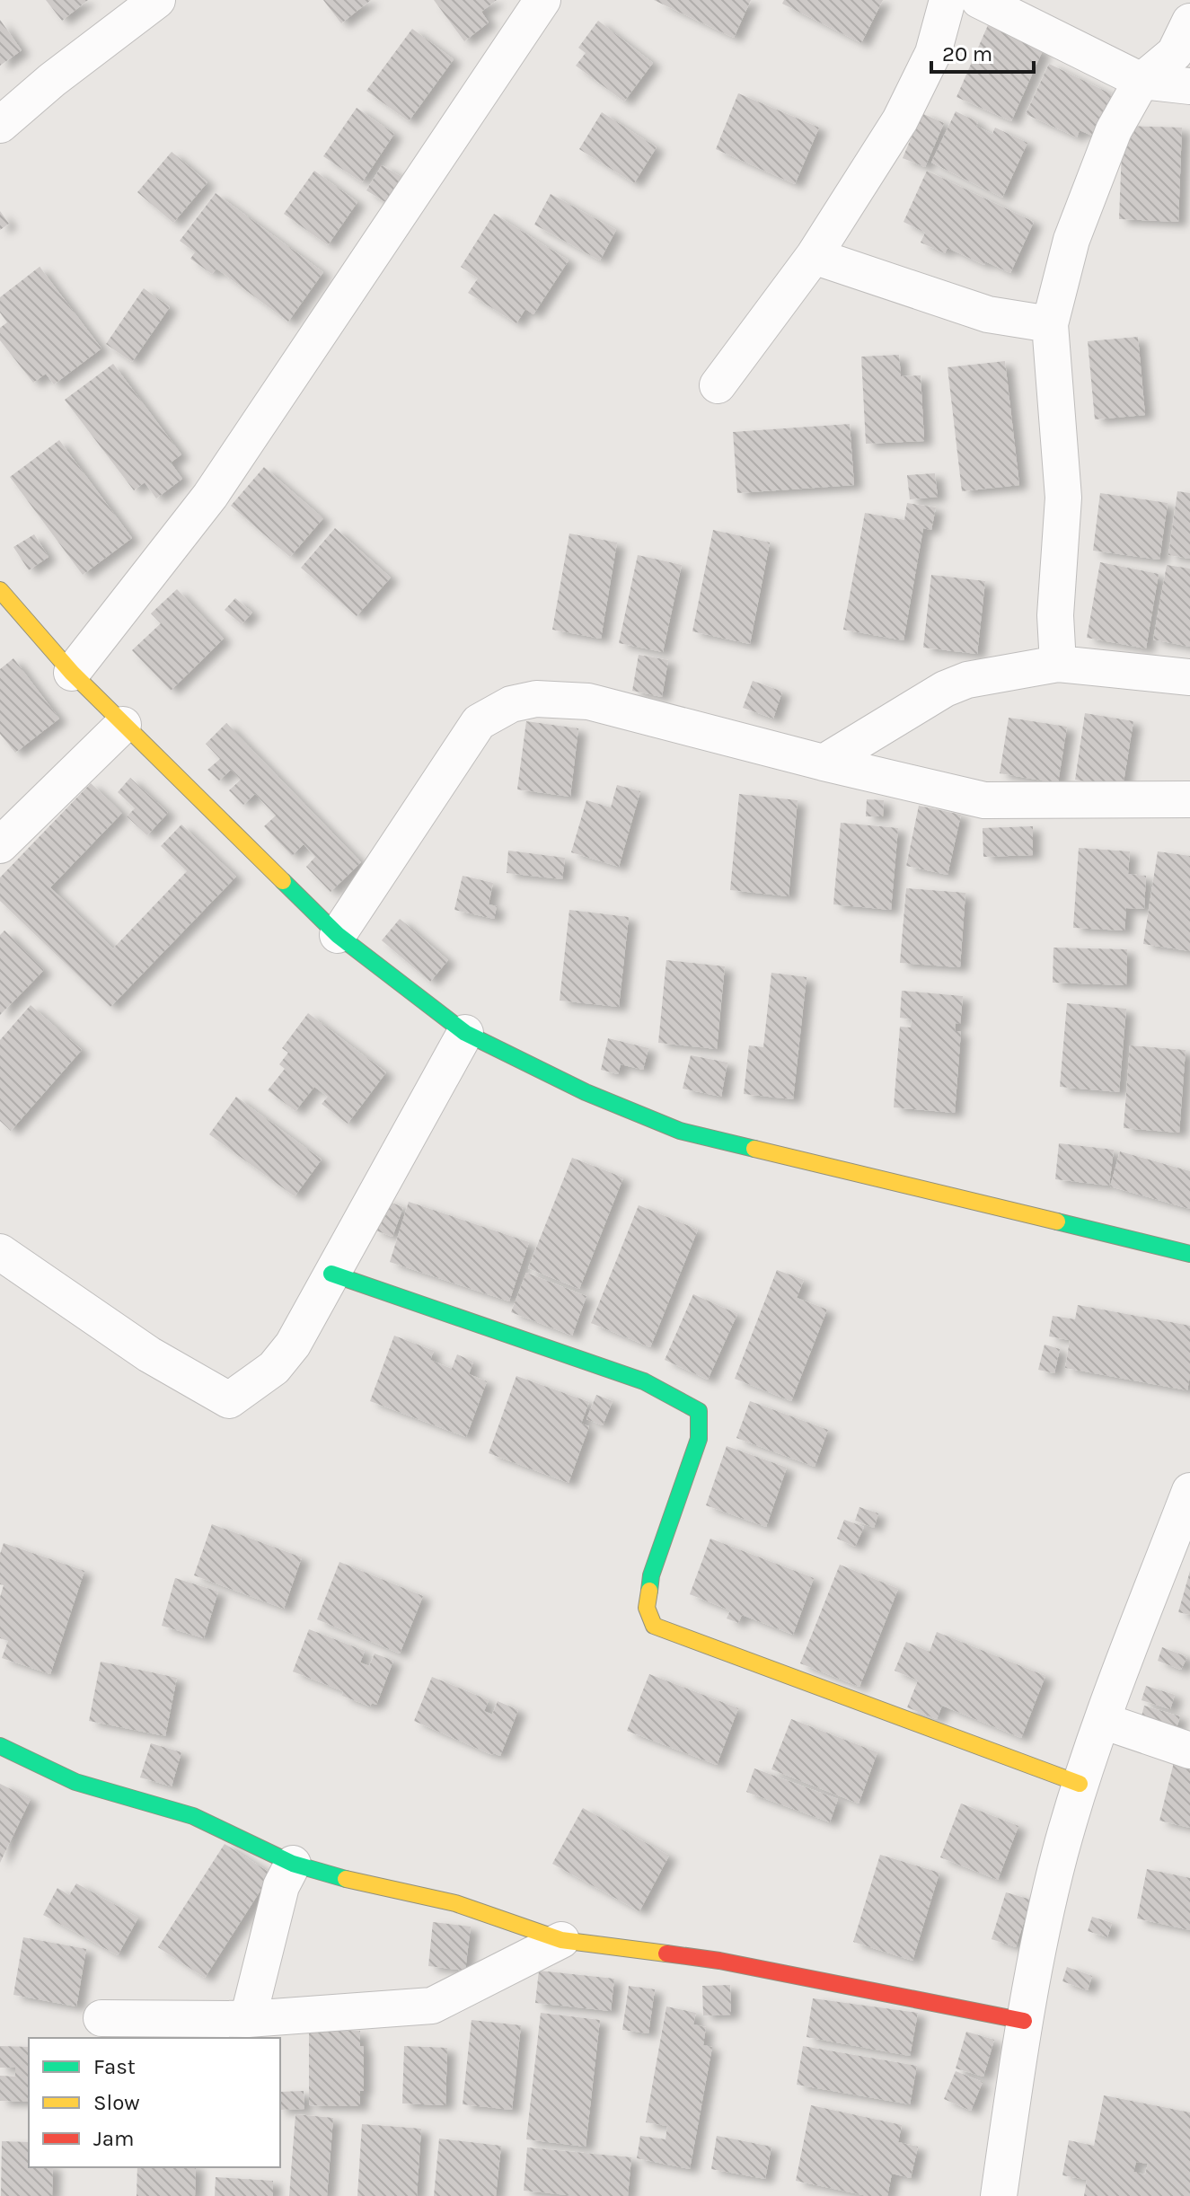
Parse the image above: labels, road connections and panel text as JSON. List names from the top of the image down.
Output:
{
  "legend": ["Fast", "Slow", "Jam"],
  "scale_bar": "20 m"
}
